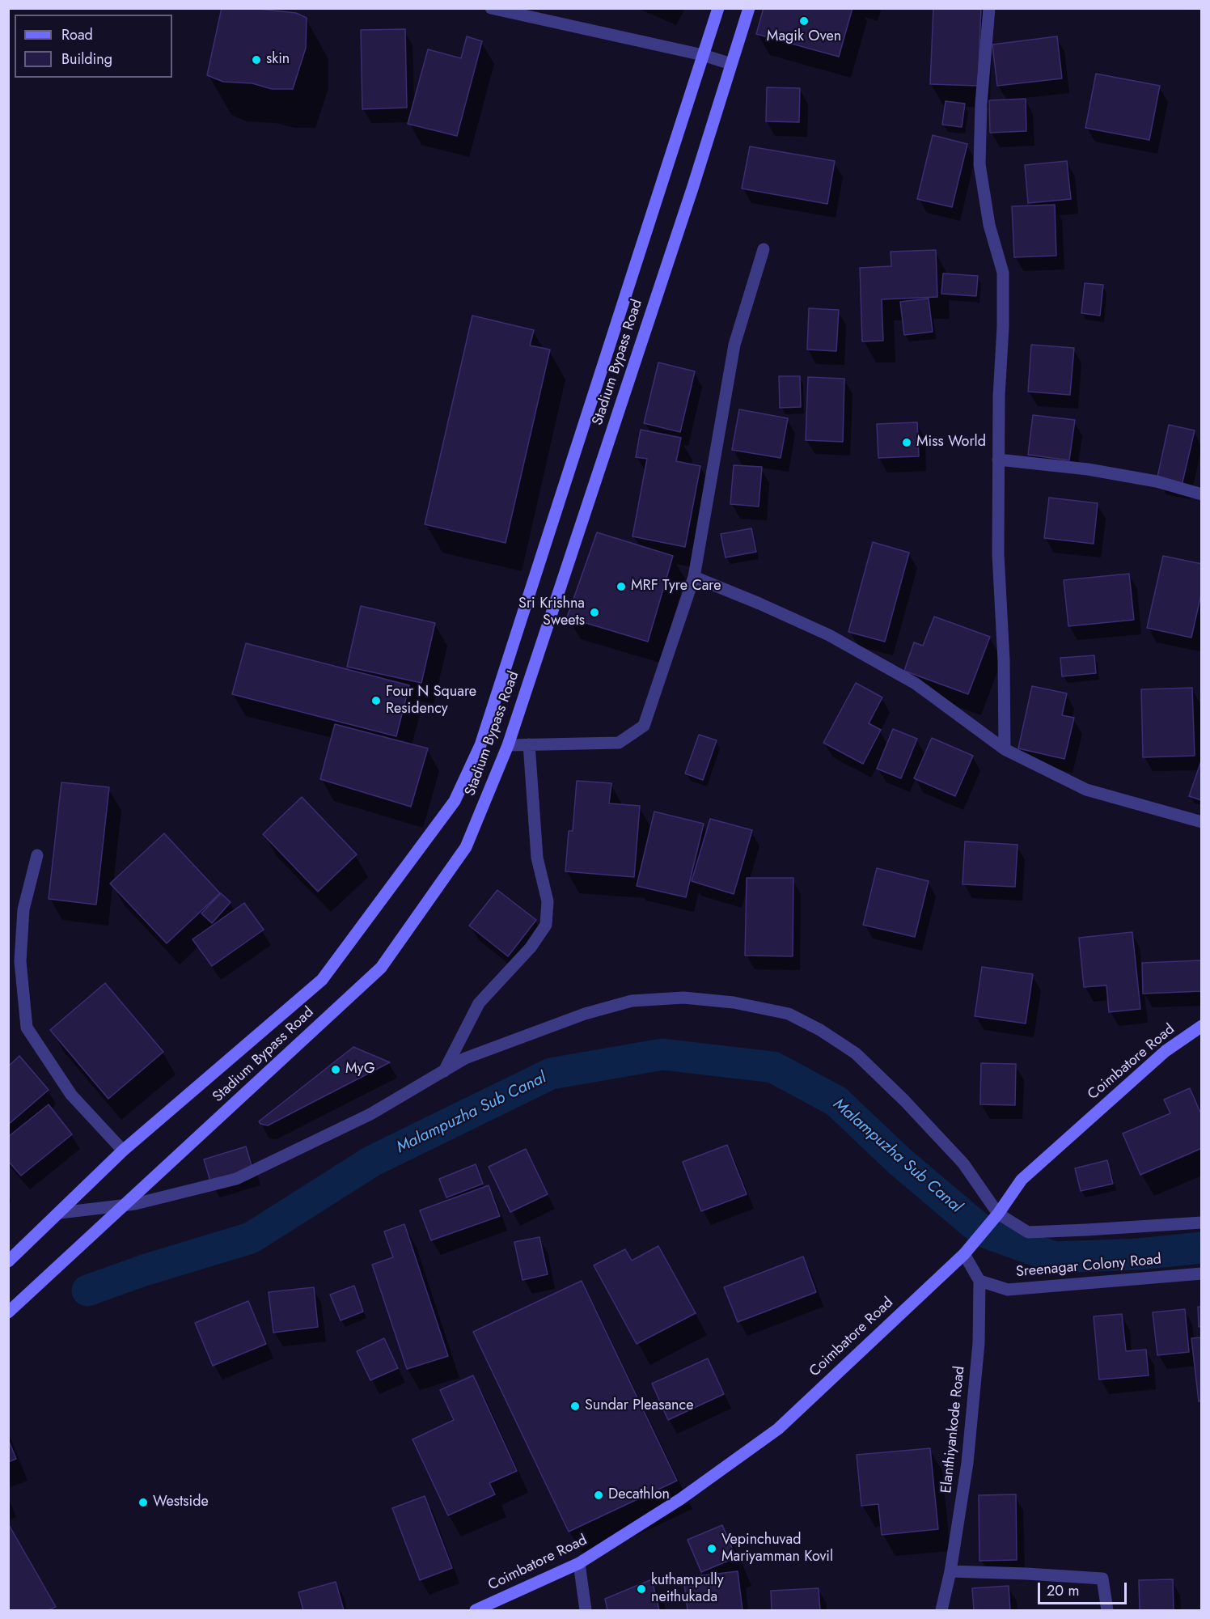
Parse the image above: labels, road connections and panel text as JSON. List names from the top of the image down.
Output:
{
  "streets": {
    "street": [
      "Stadium Bypass Road",
      "Coimbatore Road",
      "Sreenagar Colony Road",
      "Elanthiyankode Road"
    ]
  },
  "crossings": [
    ["Sreenagar Colony Road", "Elanthiyankode Road"]
  ],
  "water": ["Malampuzha Sub Canal"],
  "places": [
    "Magik Oven",
    "skin",
    "Miss World",
    "MRF Tyre Care",
    "Sri Krishna Sweets",
    "Four N Square Residency",
    "MyG",
    "Sundar Pleasance",
    "Decathlon",
    "Westside",
    "Vepinchuvad Mariyamman Kovil",
    "kuthampully neithukada"
  ],
  "legend": ["Road", "Building"],
  "scale_bar": "20 m"
}
